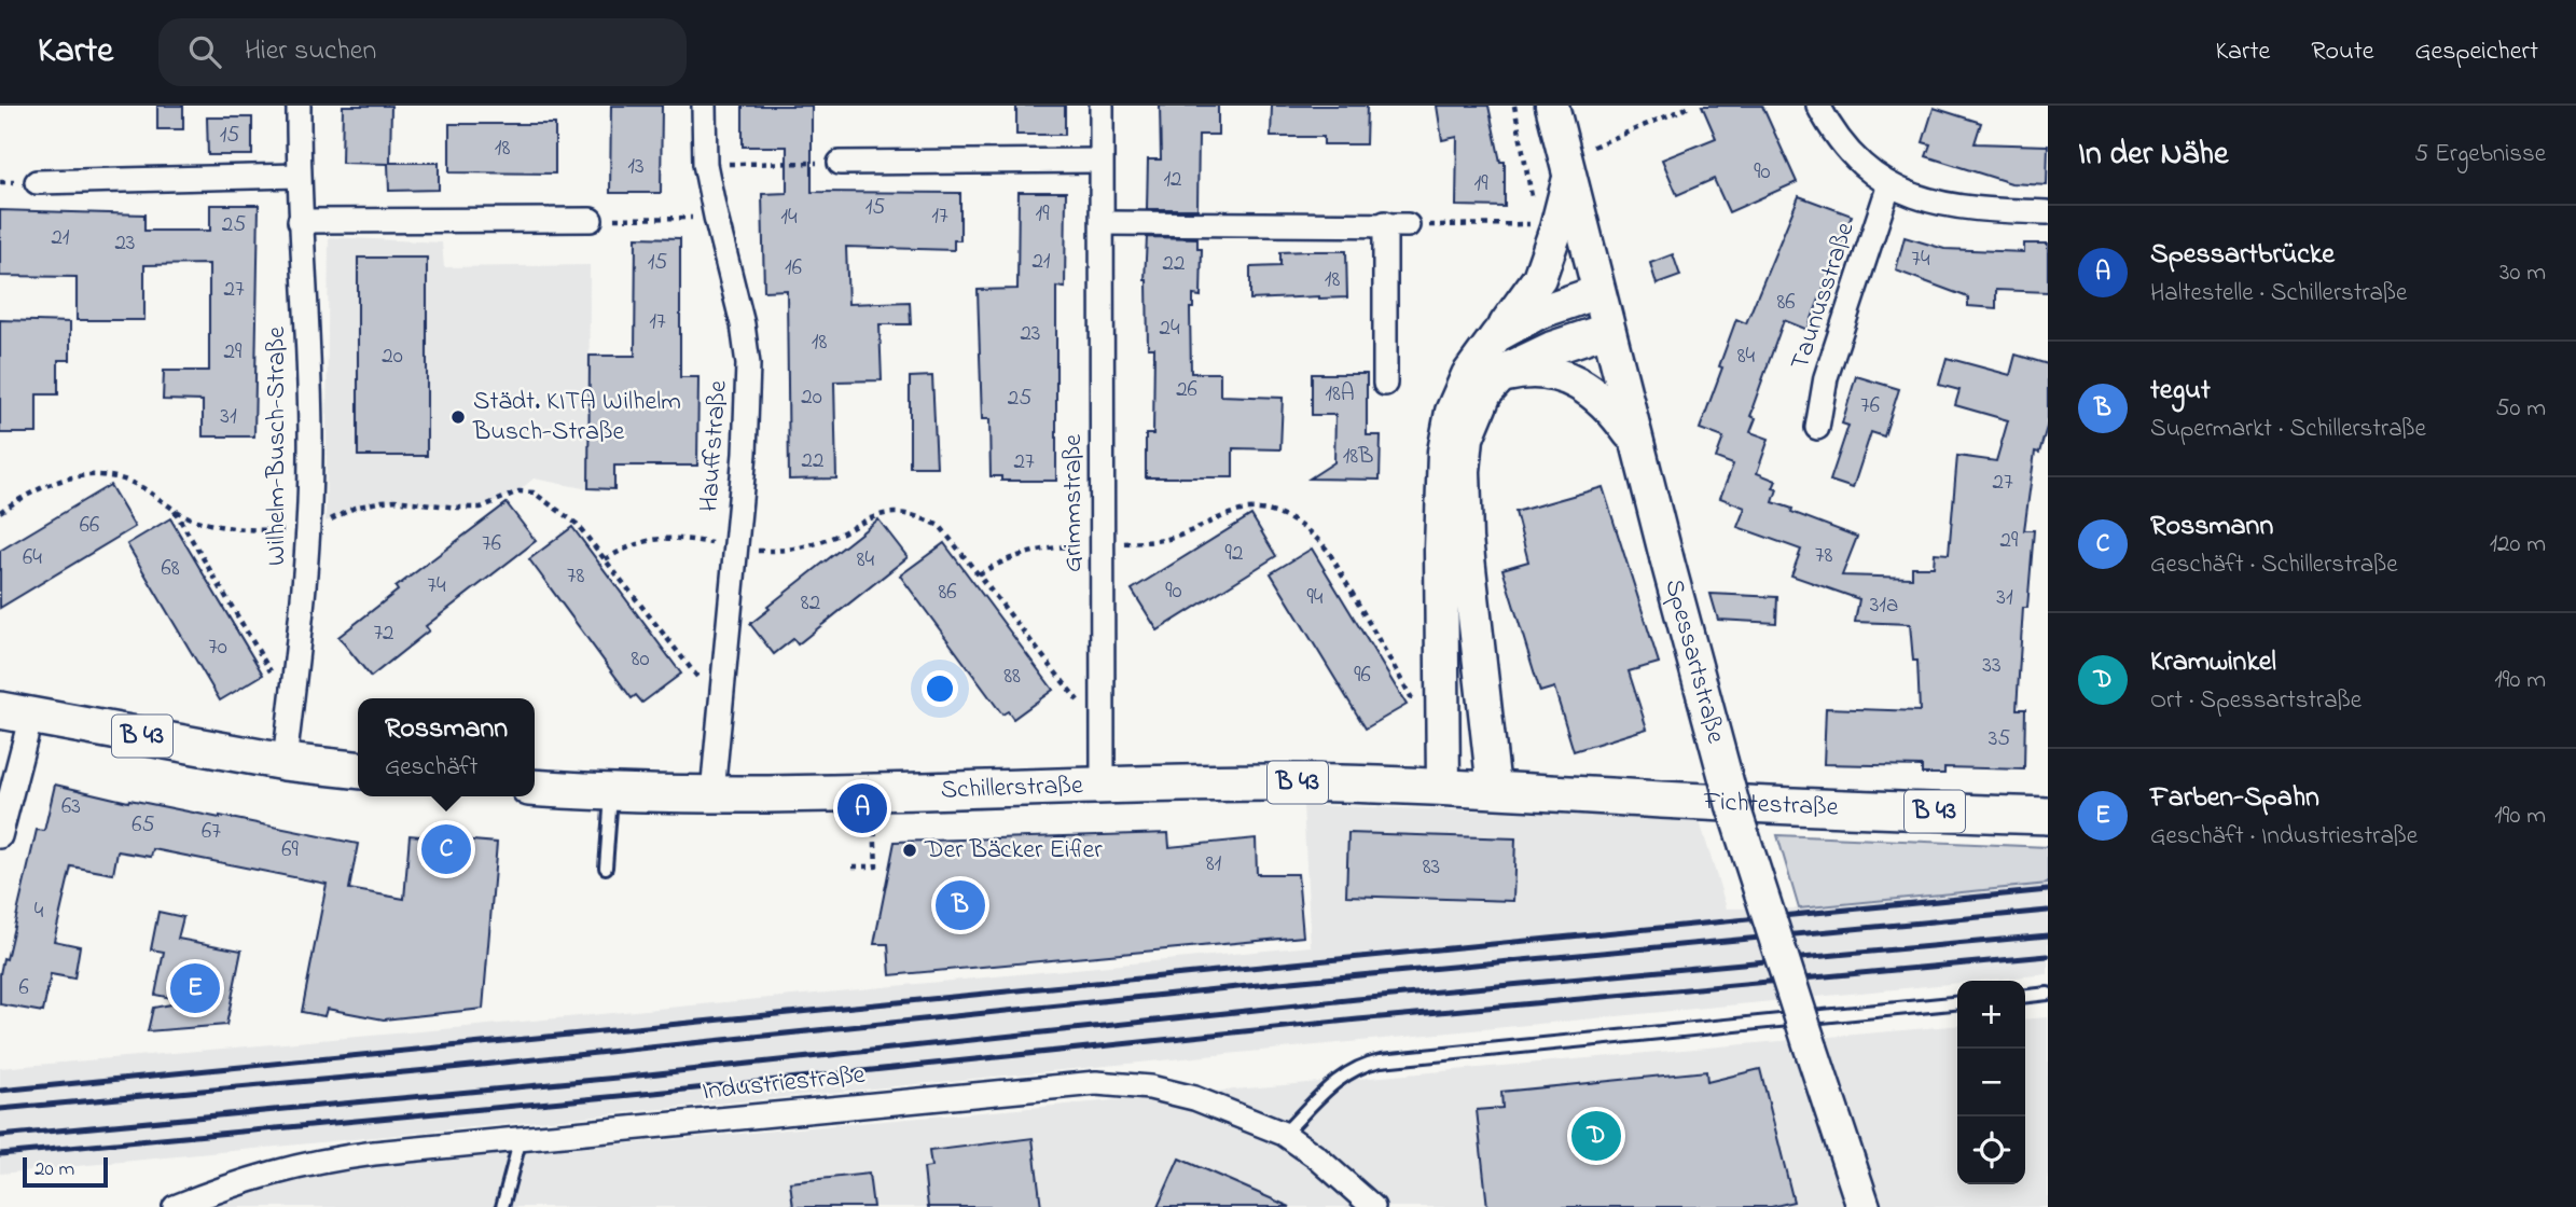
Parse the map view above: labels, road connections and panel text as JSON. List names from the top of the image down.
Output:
{
  "streets": {
    "main road": [
      "Spessartstraße",
      "B 43",
      "Schillerstraße",
      "Fichtestraße"
    ],
    "street": [
      "Taunusstraße",
      "Wilhelm-Busch-Straße",
      "Hauffstraße",
      "Grimmstraße",
      "Industriestraße"
    ]
  },
  "crossings": [
    ["Wilhelm-Busch-Straße", "B 43"],
    ["Hauffstraße", "Schillerstraße"],
    ["Grimmstraße", "Schillerstraße"],
    ["Schillerstraße", "Fichtestraße"]
  ],
  "places": ["Städt. KITA Wilhelm Busch-Straße", "Der Bäcker Eifler"],
  "house_numbers": [
    "15",
    "18",
    "13",
    "90",
    "12",
    "19",
    "15",
    "19",
    "17",
    "14",
    "25",
    "21",
    "23",
    "74",
    "21",
    "15",
    "22",
    "16",
    "18",
    "27",
    "86",
    "17",
    "24",
    "23",
    "18",
    "29",
    "20",
    "84",
    "26",
    "18A",
    "20",
    "25",
    "76",
    "31",
    "18B",
    "22",
    "27",
    "27",
    "66",
    "29",
    "76",
    "92",
    "78",
    "64",
    "84",
    "68",
    "78",
    "74",
    "90",
    "86",
    "94",
    "31",
    "82",
    "31a",
    "72",
    "70",
    "80",
    "33",
    "96",
    "88",
    "35",
    "63",
    "65",
    "67",
    "69",
    "81",
    "83",
    "4",
    "6"
  ],
  "scale_bar": "20 m",
  "page": {
    "header": "Karte",
    "search": "Hier suchen",
    "nav": ["Karte", "Route", "Gespeichert"],
    "heading": ["In der Nähe", "5 Ergebnisse"],
    "list": [
      {
        "mark": "A",
        "name": "Spessartbrücke",
        "note": "Haltestelle · Schillerstraße",
        "value": "30 m"
      },
      {
        "mark": "B",
        "name": "tegut",
        "note": "Supermarkt · Schillerstraße",
        "value": "50 m"
      },
      {
        "mark": "C",
        "name": "Rossmann",
        "note": "Geschäft · Schillerstraße",
        "value": "120 m"
      },
      {
        "mark": "D",
        "name": "Kramwinkel",
        "note": "Ort · Spessartstraße",
        "value": "190 m"
      },
      {
        "mark": "E",
        "name": "Farben-Spahn",
        "note": "Geschäft · Industriestraße",
        "value": "190 m"
      }
    ],
    "popup": ["Rossmann", "Geschäft"],
    "pins": [
      "A",
      "C",
      "B",
      "E",
      "D"
    ],
    "map_buttons": ["+", "−"],
    "scale": "20 m"
  }
}
